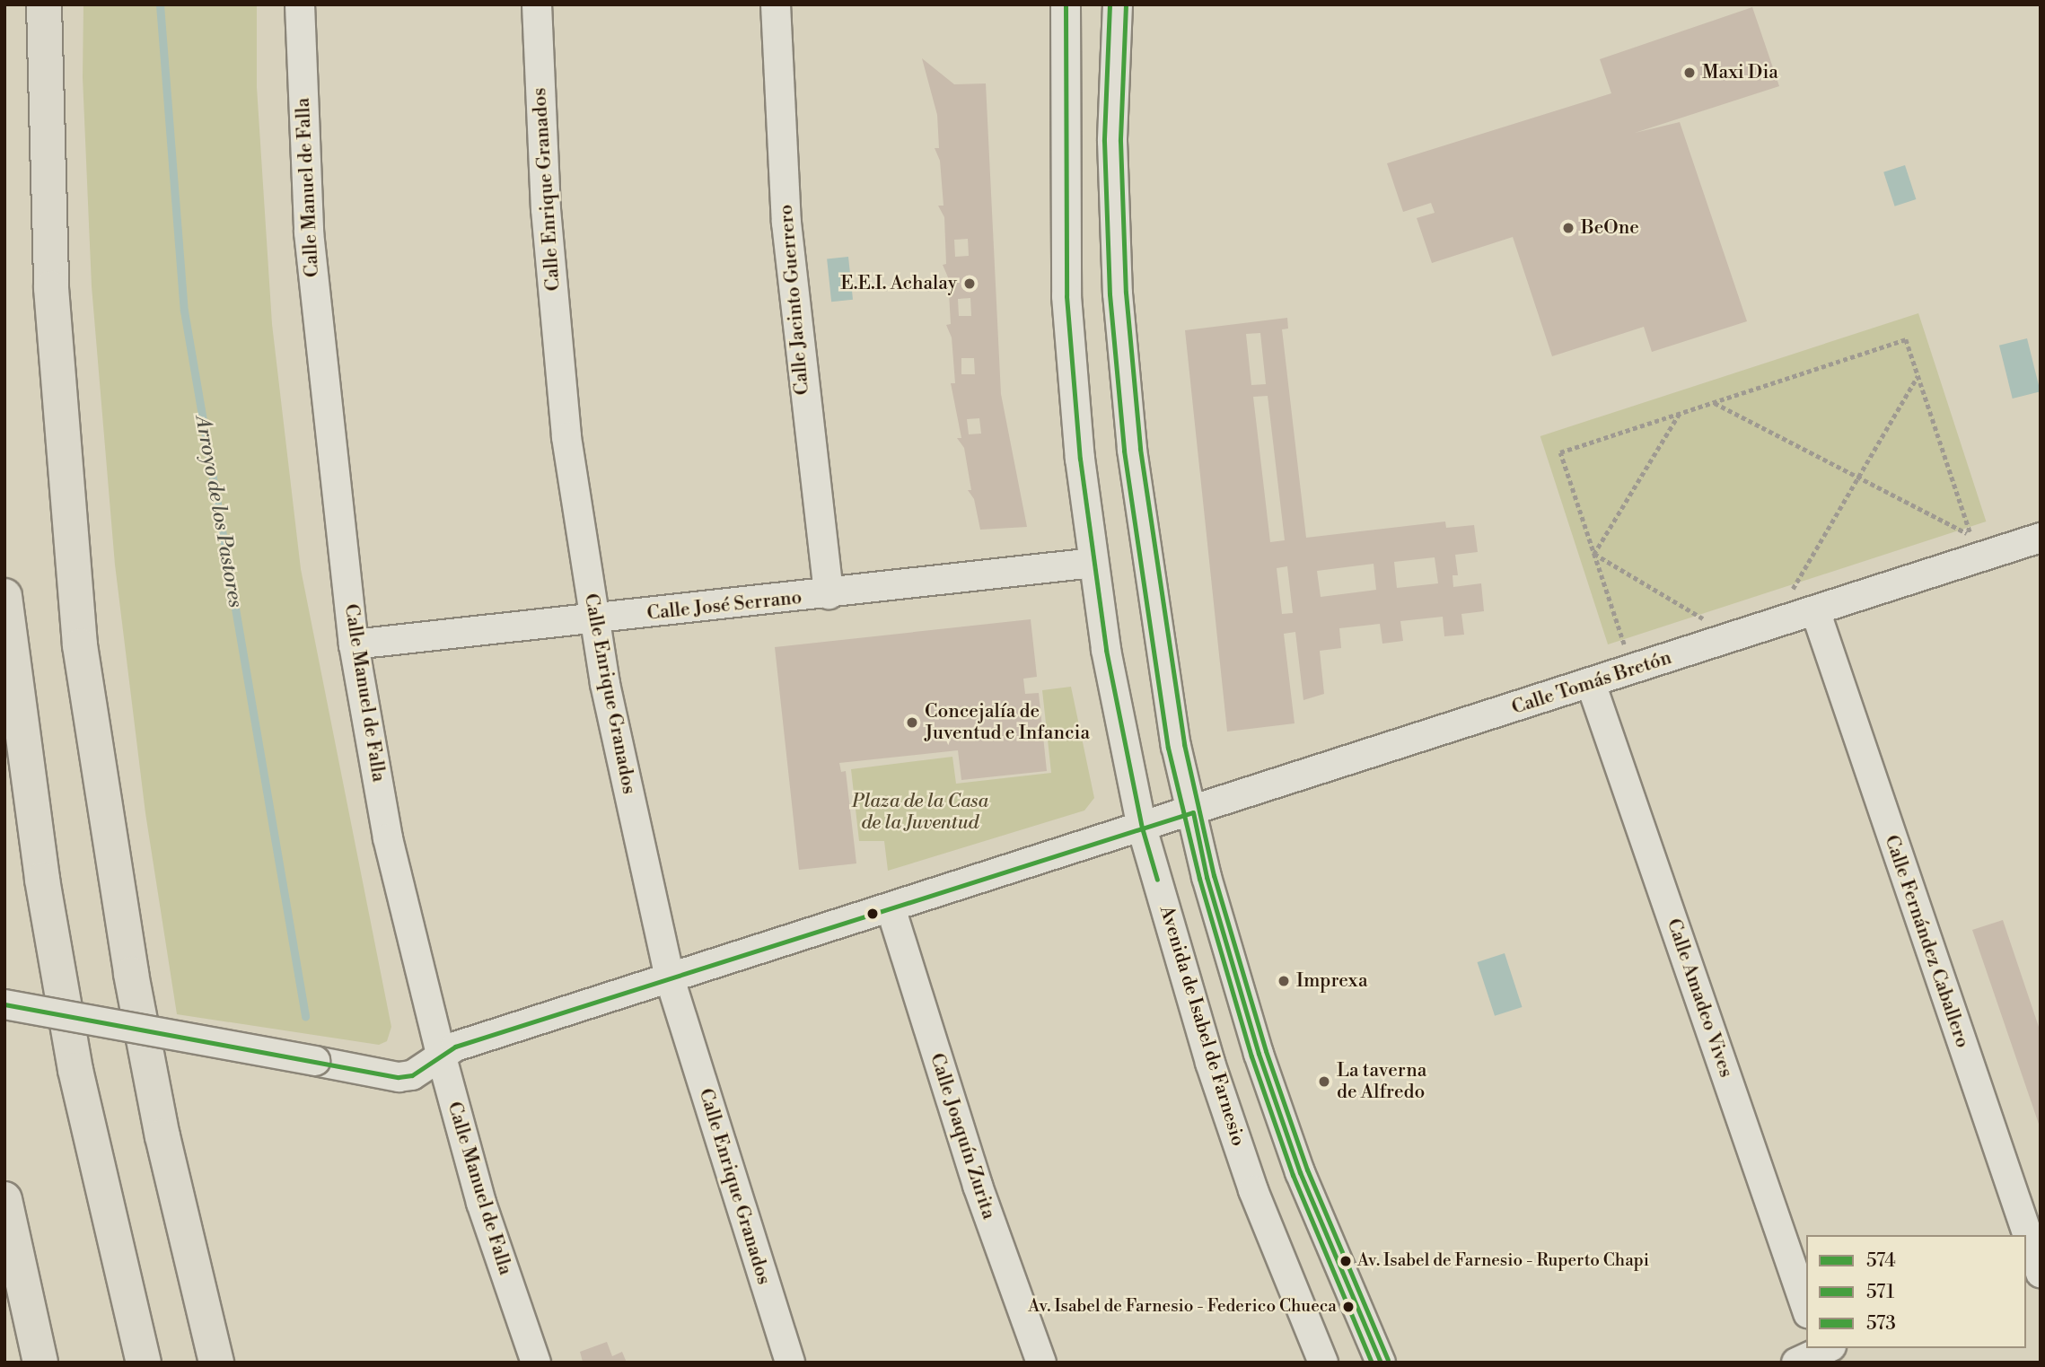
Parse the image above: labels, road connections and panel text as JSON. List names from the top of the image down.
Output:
{
  "streets": {
    "street": [
      "Calle Manuel de Falla",
      "Calle Enrique Granados",
      "Calle Jacinto Guerrero",
      "Calle José Serrano",
      "Calle Tomás Bretón",
      "Calle Fernández Caballero",
      "Calle Amadeo Vives",
      "Avenida de Isabel de Farnesio",
      "Calle Joaquín Zurita"
    ]
  },
  "crossings": [
    ["Calle Manuel de Falla", "Calle José Serrano"],
    ["Calle Manuel de Falla", "Calle Tomás Bretón"],
    ["Calle Enrique Granados", "Calle José Serrano"],
    ["Calle Enrique Granados", "Calle Tomás Bretón"],
    ["Calle Jacinto Guerrero", "Calle José Serrano"],
    ["Calle José Serrano", "Avenida de Isabel de Farnesio"],
    ["Calle Tomás Bretón", "Calle Fernández Caballero"],
    ["Calle Tomás Bretón", "Calle Amadeo Vives"],
    ["Calle Tomás Bretón", "Avenida de Isabel de Farnesio"],
    ["Calle Tomás Bretón", "Calle Joaquín Zurita"]
  ],
  "water": ["Arroyo de los Pastores"],
  "parks": ["Plaza de la Casa de la Juventud"],
  "places": [
    "Maxi Dia",
    "BeOne",
    "E.E.I. Achalay",
    "Concejalía de Juventud e Infancia",
    "Imprexa",
    "La taverna de Alfredo",
    "Av. Isabel de Farnesio - Ruperto Chapi",
    "Av. Isabel de Farnesio - Federico Chueca"
  ],
  "lines": ["transit line 574", "transit line 571", "transit line 573"],
  "legend": ["574", "571", "573"]
}
